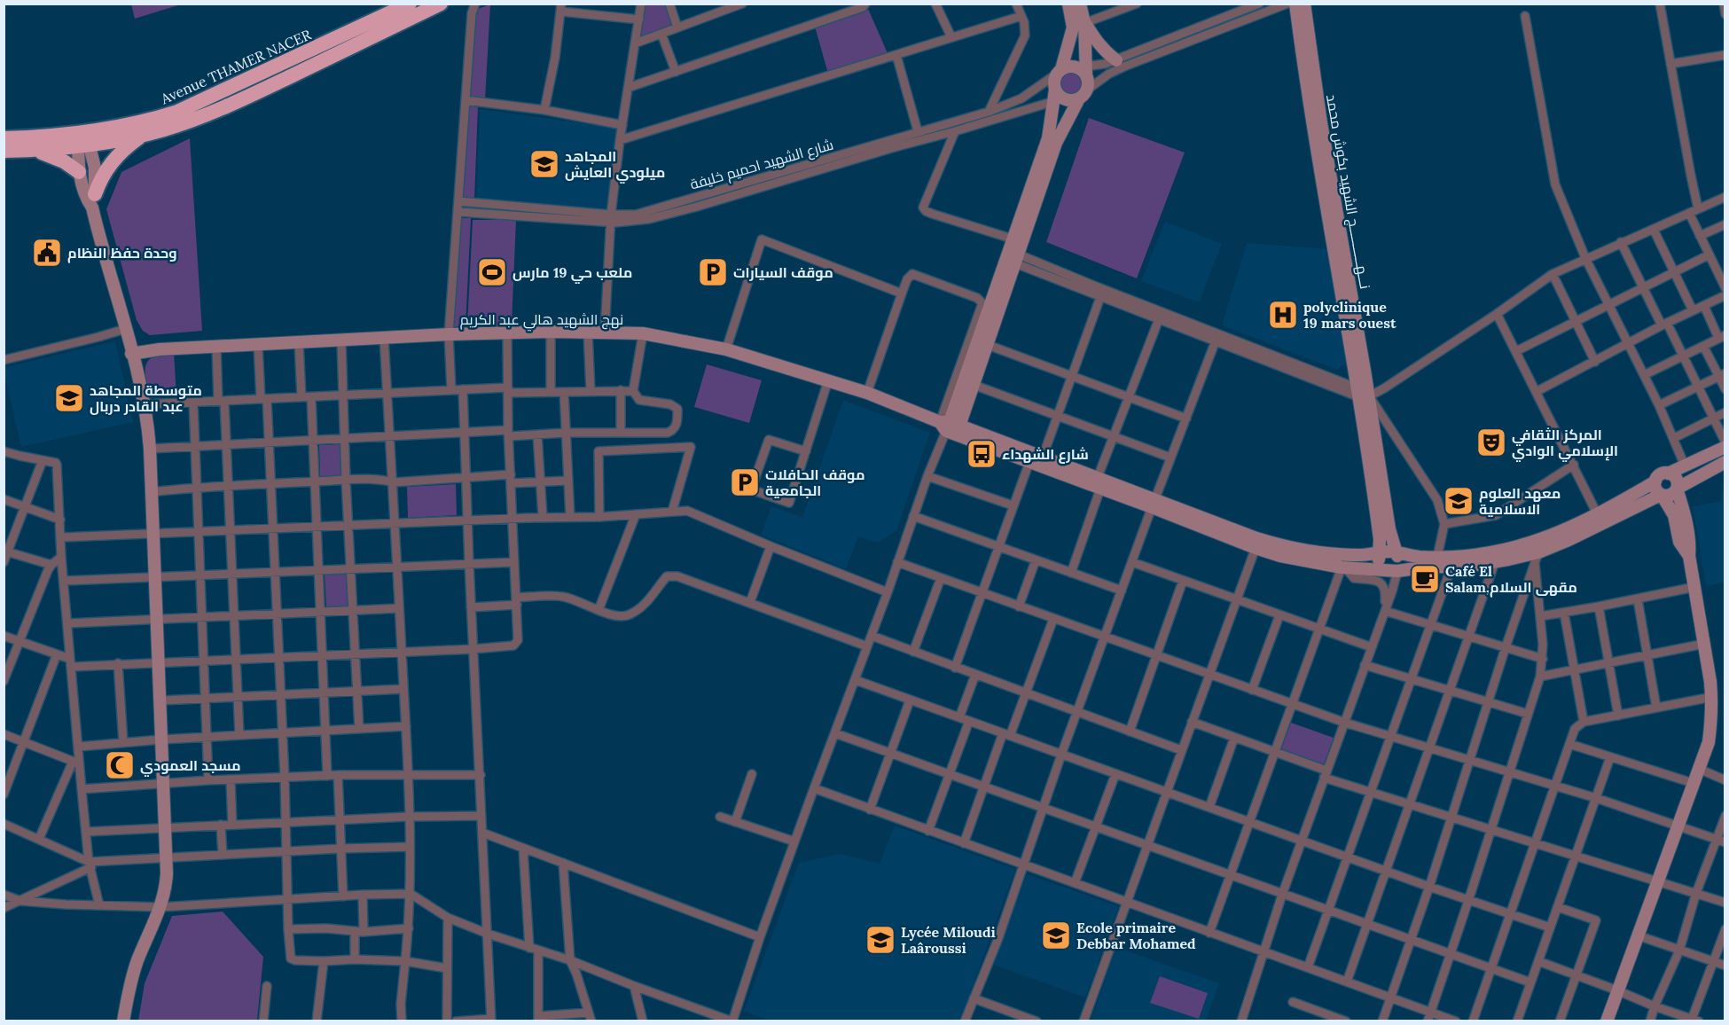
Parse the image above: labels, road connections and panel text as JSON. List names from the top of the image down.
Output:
{
  "streets": {
    "highway": ["Avenue THAMER NACER"],
    "main road": ["نـــهـــــــــــج الشهيد بكوش محمد", "نهج الشهيد هالي عبد الكريم"],
    "street": ["شارع الشهيد احميم خليفة"]
  },
  "places": {
    "school or university": [
      "المجاهد ميلودي العايش",
      "متوسطة المجاهد عبد القادر دربال",
      "معهد العلوم الاسلامية",
      "Ecole primaire Debbar Mohamed",
      "Lycée Miloudi Laâroussi"
    ],
    "public building": ["وحدة حفظ النظام"],
    "sports": ["ملعب حي 19 مارس"],
    "parking": ["موقف السيارات", "موقف الحافلات الجامعية"],
    "hospital": ["polyclinique 19 mars ouest"],
    "theatre": ["المركز الثقافي الإسلامي الوادي"],
    "bus stop": ["شارع الشهداء"],
    "cafe": ["Café El Salam,مقهى السلام"],
    "mosque": ["مسجد العمودي"]
  }
}
